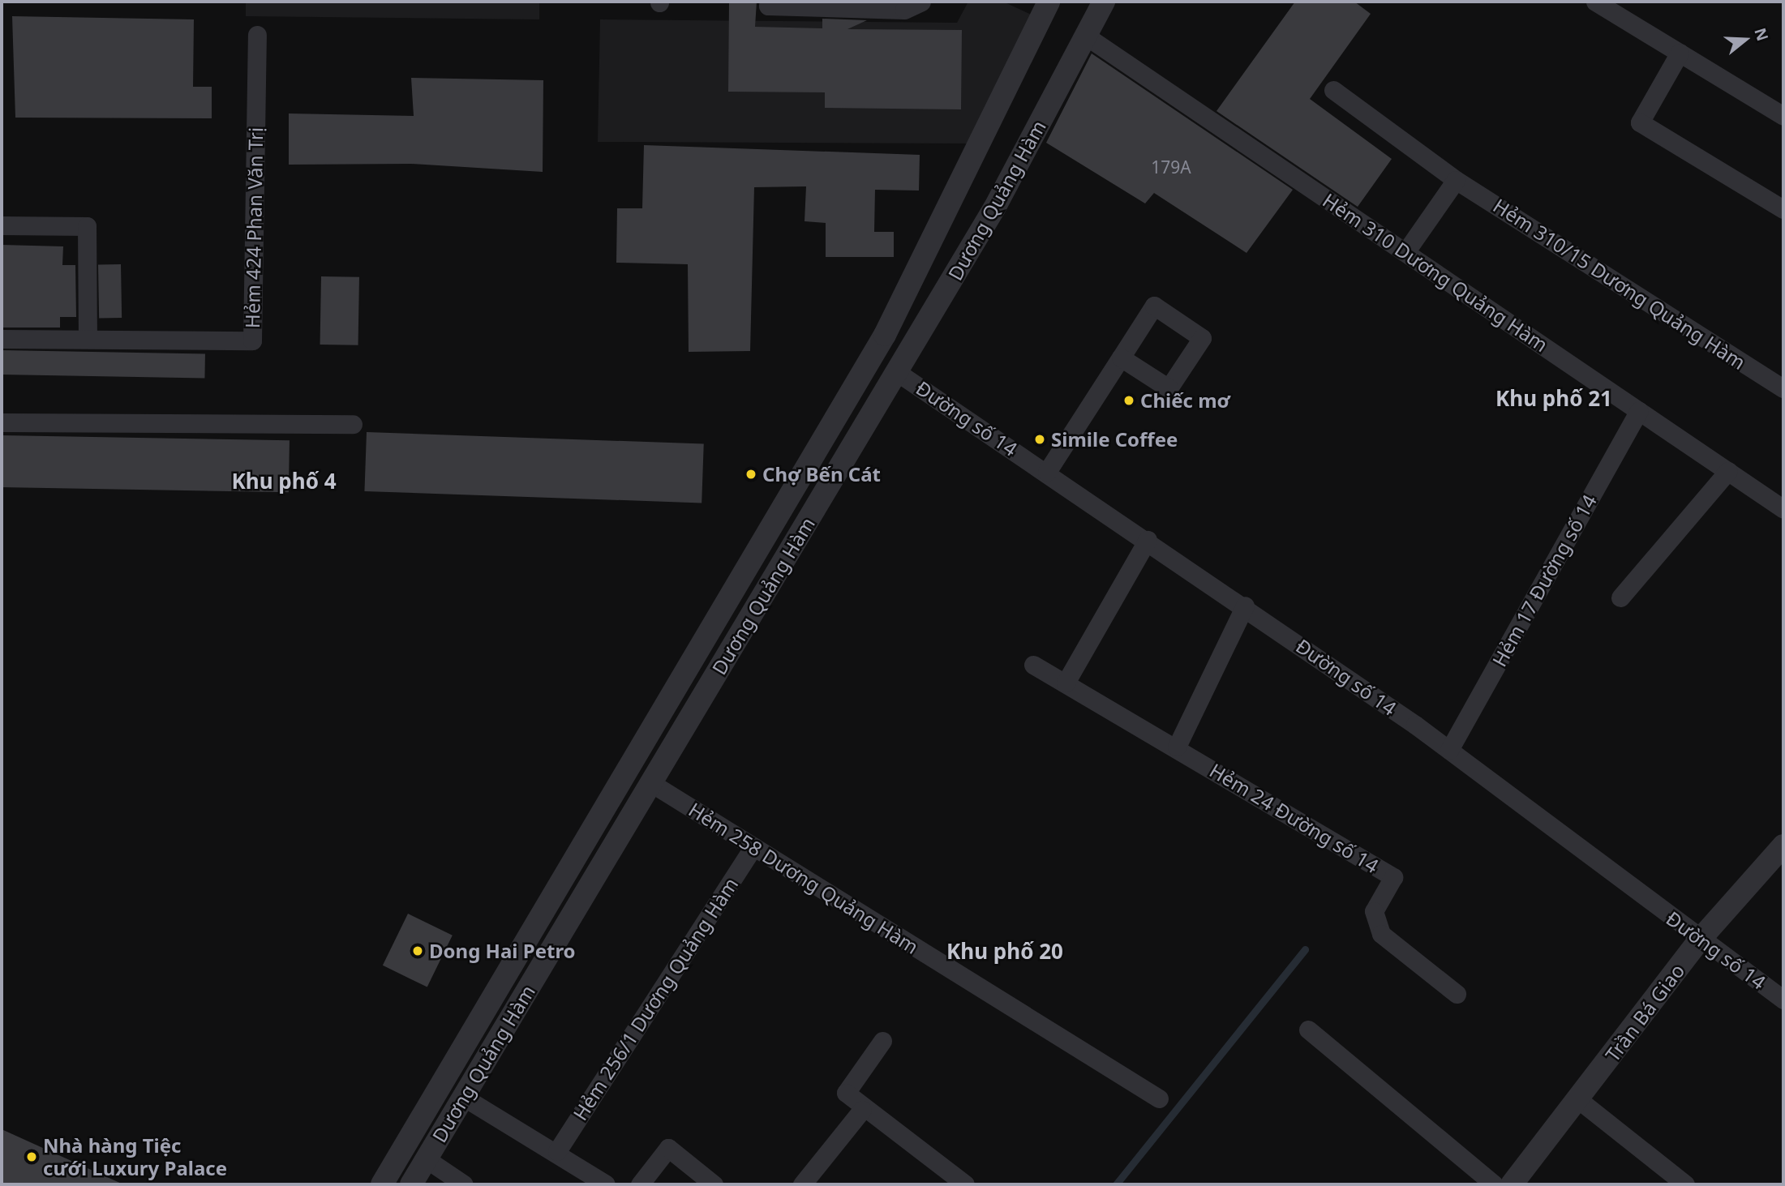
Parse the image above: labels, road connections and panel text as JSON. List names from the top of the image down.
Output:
{
  "streets": {
    "street": [
      "Dương Quảng Hàm",
      "Hẻm 424 Phan Văn Trị",
      "Hẻm 310 Dương Quảng Hàm",
      "Hẻm 310/15 Dương Quảng Hàm",
      "Đường số 14",
      "Hẻm 17 Đường số 14",
      "Hẻm 24 Đường số 14",
      "Hẻm 258 Dương Quảng Hàm",
      "Hẻm 256/1 Dương Quảng Hàm",
      "Trần Bá Giao"
    ]
  },
  "crossings": [
    ["Dương Quảng Hàm", "Hẻm 310 Dương Quảng Hàm"],
    ["Dương Quảng Hàm", "Đường số 14"],
    ["Dương Quảng Hàm", "Hẻm 258 Dương Quảng Hàm"],
    ["Hẻm 310 Dương Quảng Hàm", "Hẻm 17 Đường số 14"],
    ["Đường số 14", "Hẻm 17 Đường số 14"],
    ["Đường số 14", "Trần Bá Giao"],
    ["Hẻm 258 Dương Quảng Hàm", "Hẻm 256/1 Dương Quảng Hàm"]
  ],
  "districts": ["Khu phố 21", "Khu phố 4", "Khu phố 20"],
  "places": [
    "Chiếc mơ",
    "Simile Coffee",
    "Chợ Bến Cát",
    "Dong Hai Petro",
    "Nhà hàng Tiệc cưới Luxury Palace"
  ],
  "house_numbers": ["179A"],
  "north": "right"
}
